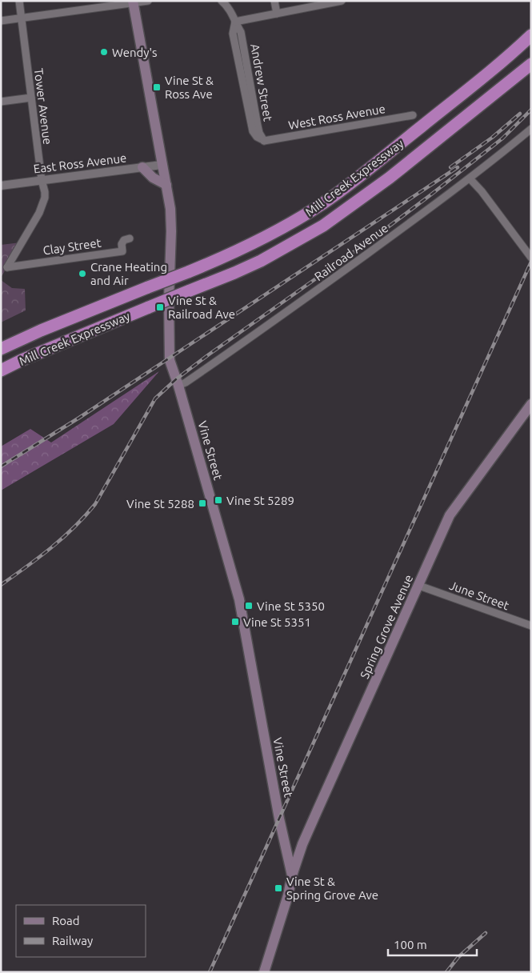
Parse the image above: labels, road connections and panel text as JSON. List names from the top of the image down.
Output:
{
  "streets": {
    "highway": ["Mill Creek Expressway"],
    "main road": ["Vine Street", "Spring Grove Avenue"],
    "street": [
      "Andrew Street",
      "Tower Avenue",
      "West Ross Avenue",
      "East Ross Avenue",
      "Clay Street",
      "Railroad Avenue",
      "June Street"
    ]
  },
  "crossings": [
    ["Andrew Street", "West Ross Avenue"],
    ["Tower Avenue", "East Ross Avenue"],
    ["Tower Avenue", "Clay Street"],
    ["East Ross Avenue", "Vine Street"],
    ["Railroad Avenue", "Vine Street"],
    ["Vine Street", "Spring Grove Avenue"],
    ["June Street", "Spring Grove Avenue"]
  ],
  "places": {
    "other": ["Wendy's", "Crane Heating and Air"],
    "transit": [
      "Vine St & Ross Ave",
      "Vine St & Railroad Ave",
      "Vine St 5289",
      "Vine St 5288",
      "Vine St 5350",
      "Vine St 5351",
      "Vine St & Spring Grove Ave"
    ]
  },
  "legend": ["Road", "Railway"],
  "scale_bar": "100 m"
}
